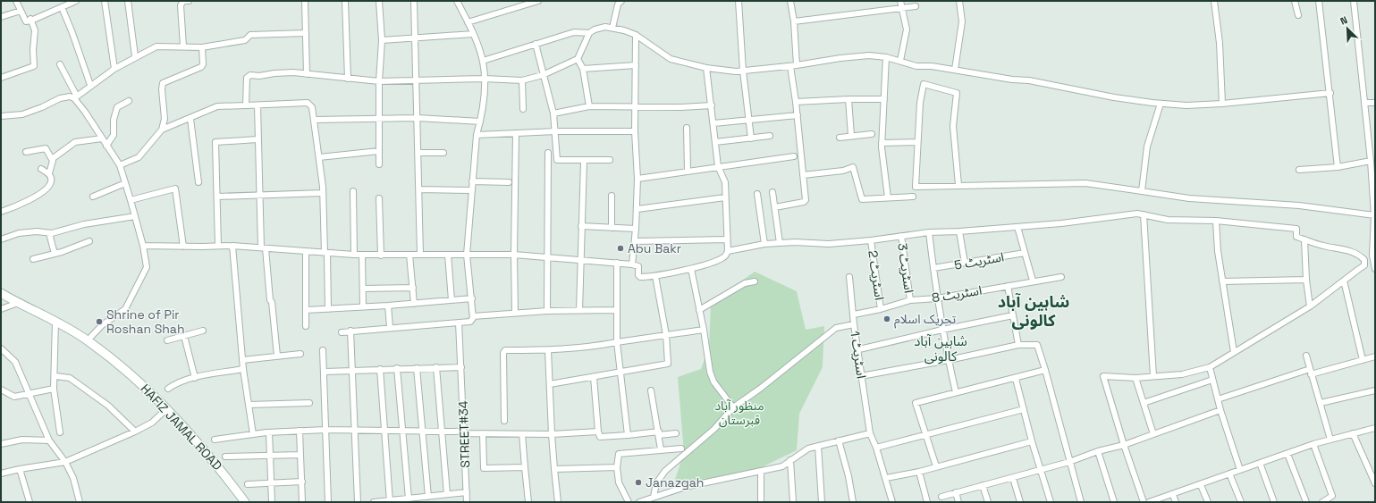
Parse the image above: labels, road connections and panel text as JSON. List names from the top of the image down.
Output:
{
  "streets": {
    "main road": ["HAFIZ JAMAL ROAD"],
    "street": [
      "اسٹریٹ 5",
      "اسٹریٹ 3",
      "اسٹریٹ 2",
      "اسٹریٹ 8",
      "اسٹریٹ 1",
      "STREET#34"
    ]
  },
  "crossings": [
    ["اسٹریٹ 3", "اسٹریٹ 8"],
    ["اسٹریٹ 2", "اسٹریٹ 8"],
    ["اسٹریٹ 8", "اسٹریٹ 1"]
  ],
  "districts": ["شاہین آباد کالونی", "شاہین آباد کالونی"],
  "parks": ["منظور آباد قبرستان"],
  "places": [
    "Abu Bakr",
    "تحریک اسلام",
    "Shrine of Pir Roshan Shah",
    "Janazgah"
  ],
  "north": "top left"
}
